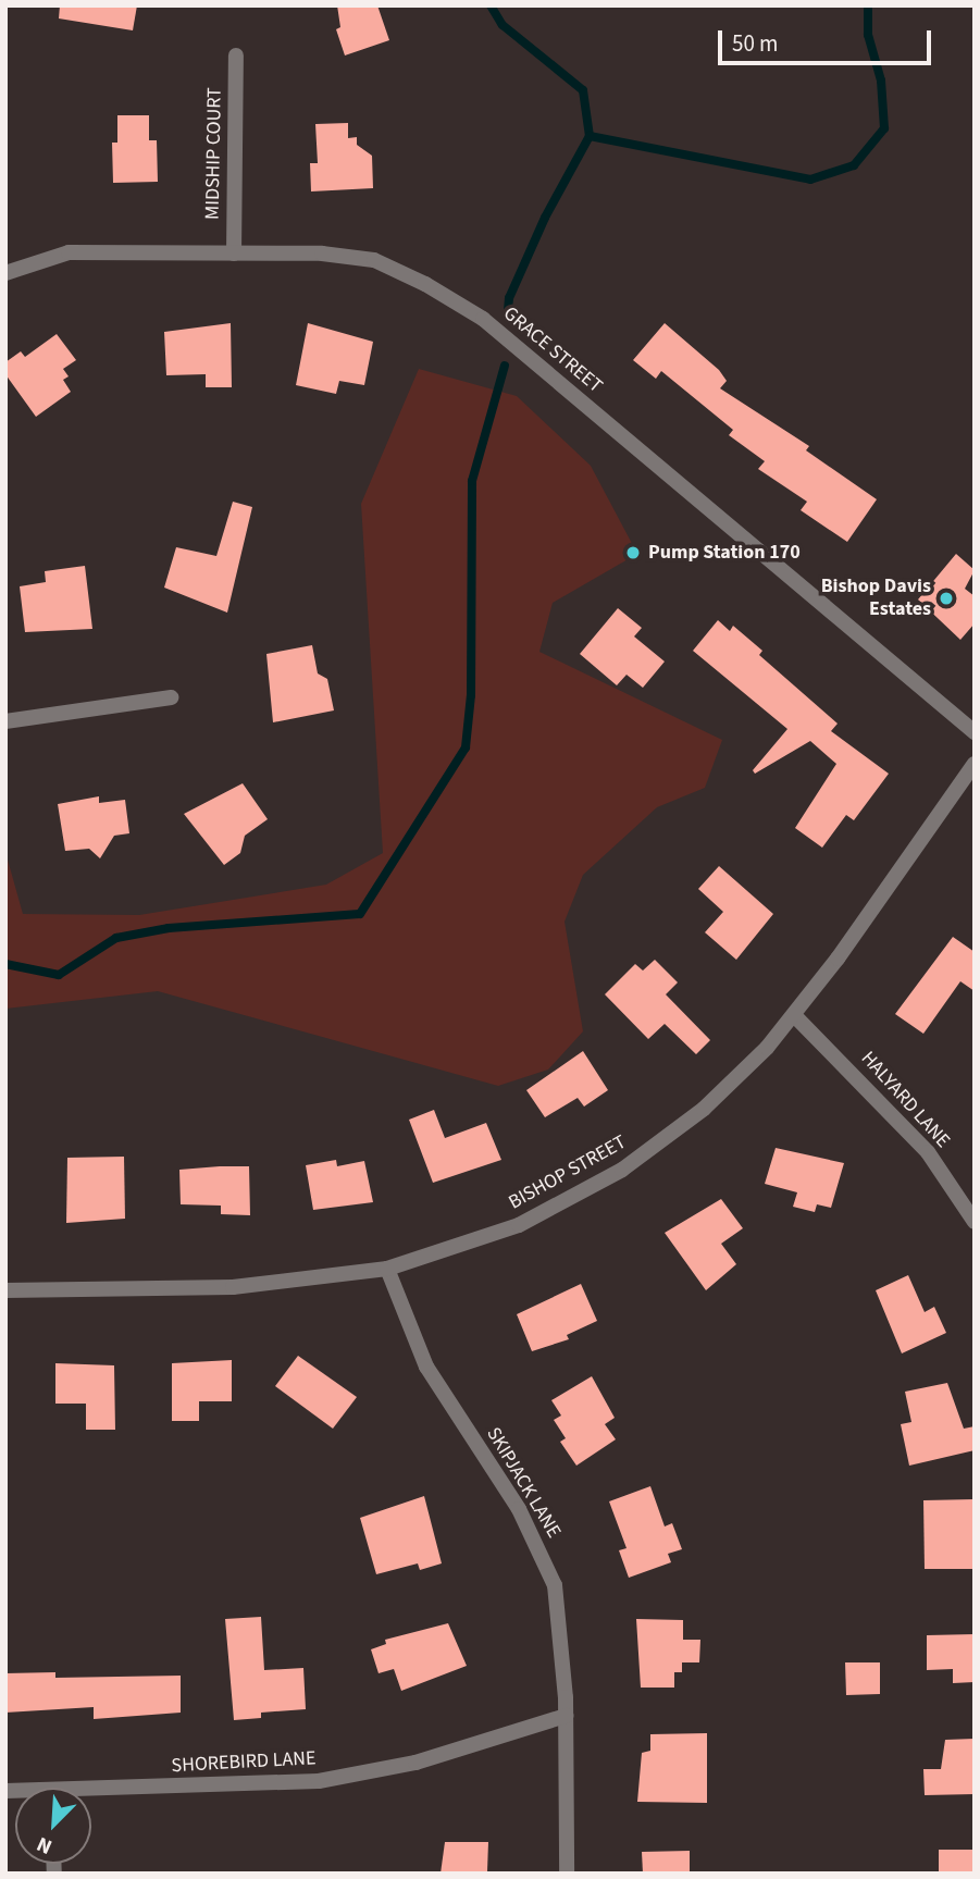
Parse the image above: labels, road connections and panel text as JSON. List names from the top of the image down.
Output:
{
  "streets": {
    "street": [
      "MIDSHIP COURT",
      "GRACE STREET",
      "HALYARD LANE",
      "BISHOP STREET",
      "SKIPJACK LANE",
      "SHOREBIRD LANE"
    ]
  },
  "crossings": [
    ["MIDSHIP COURT", "GRACE STREET"],
    ["HALYARD LANE", "BISHOP STREET"],
    ["BISHOP STREET", "SKIPJACK LANE"],
    ["SKIPJACK LANE", "SHOREBIRD LANE"]
  ],
  "places": ["Pump Station 170", "Bishop Davis Estates"],
  "scale_bar": "50 m",
  "north": "bottom left"
}
